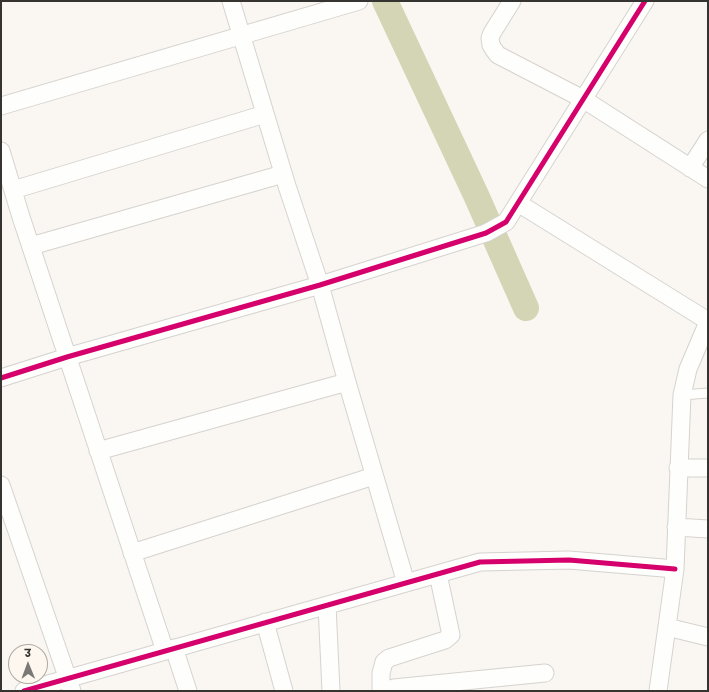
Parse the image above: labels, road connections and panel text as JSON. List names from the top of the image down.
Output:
{
  "north": "top"
}
